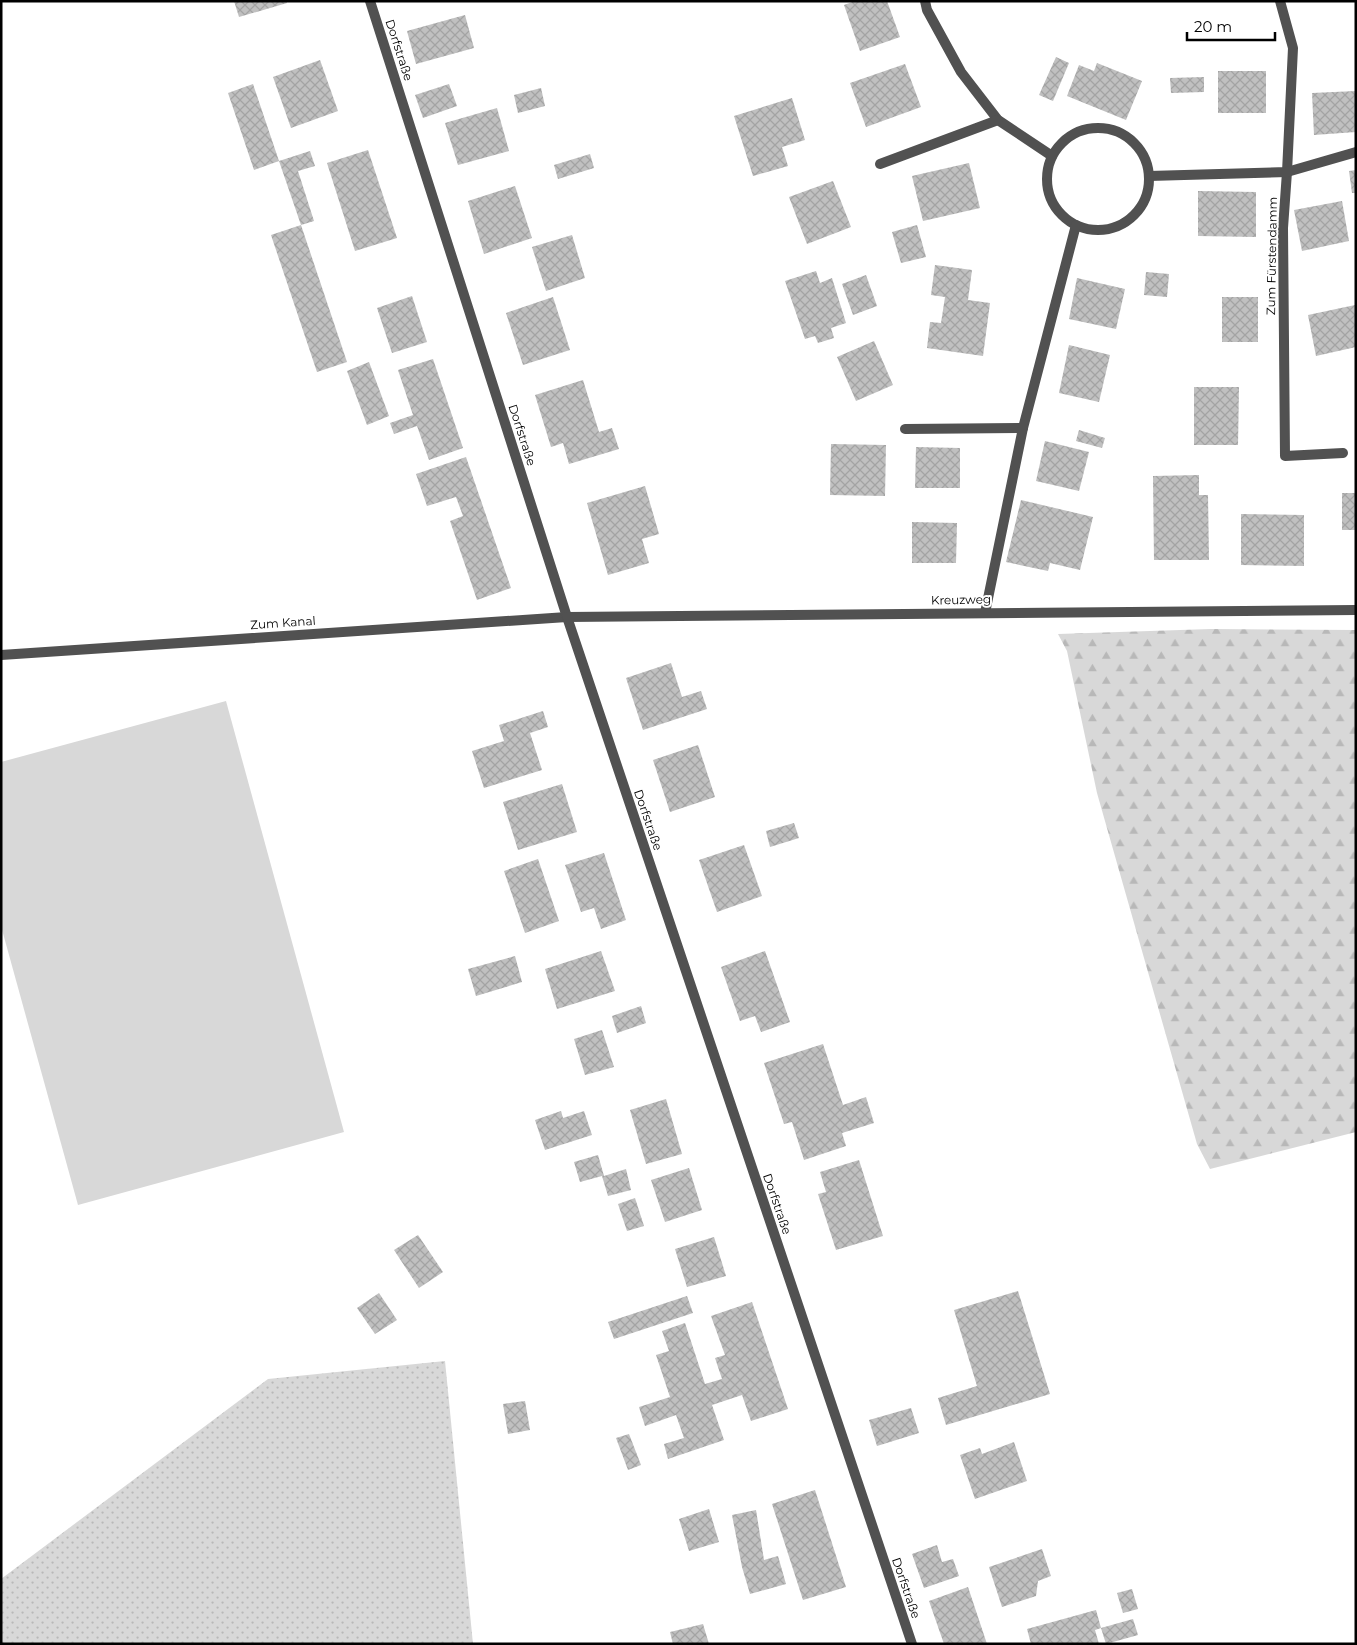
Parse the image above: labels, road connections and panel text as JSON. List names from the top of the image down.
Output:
{
  "streets": {
    "street": [
      "Dorfstraße",
      "Zum Fürstendamm",
      "Kreuzweg",
      "Zum Kanal"
    ]
  },
  "crossings": [
    ["Dorfstraße", "Kreuzweg"],
    ["Dorfstraße", "Zum Kanal"],
    ["Kreuzweg", "Zum Kanal"]
  ],
  "scale_bar": "20 m"
}
